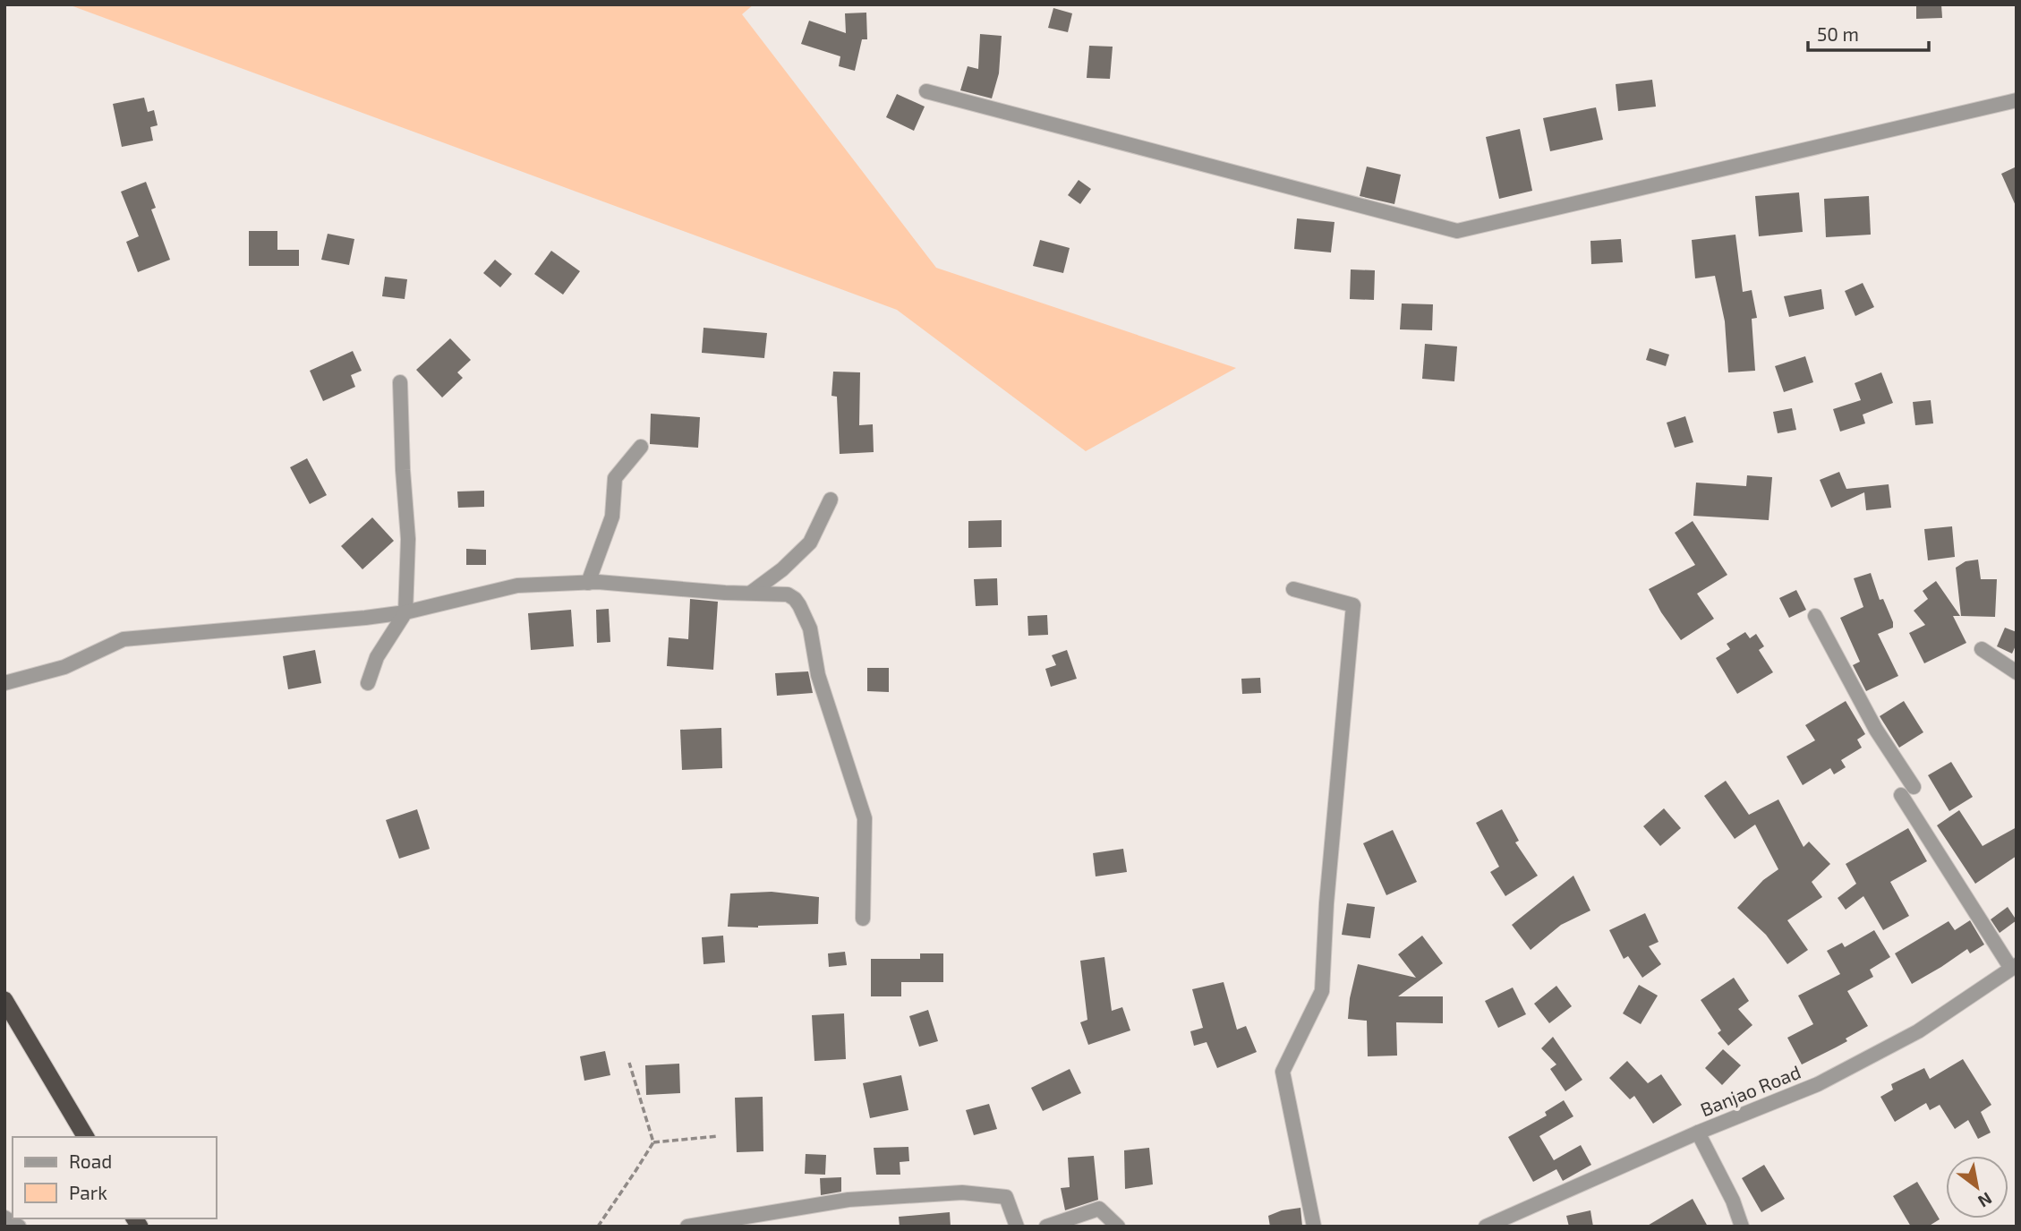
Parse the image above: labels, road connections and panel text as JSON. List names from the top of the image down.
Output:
{
  "streets": {
    "street": ["Banjao Road"]
  },
  "legend": ["Road", "Park"],
  "scale_bar": "50 m",
  "north": "bottom right"
}
